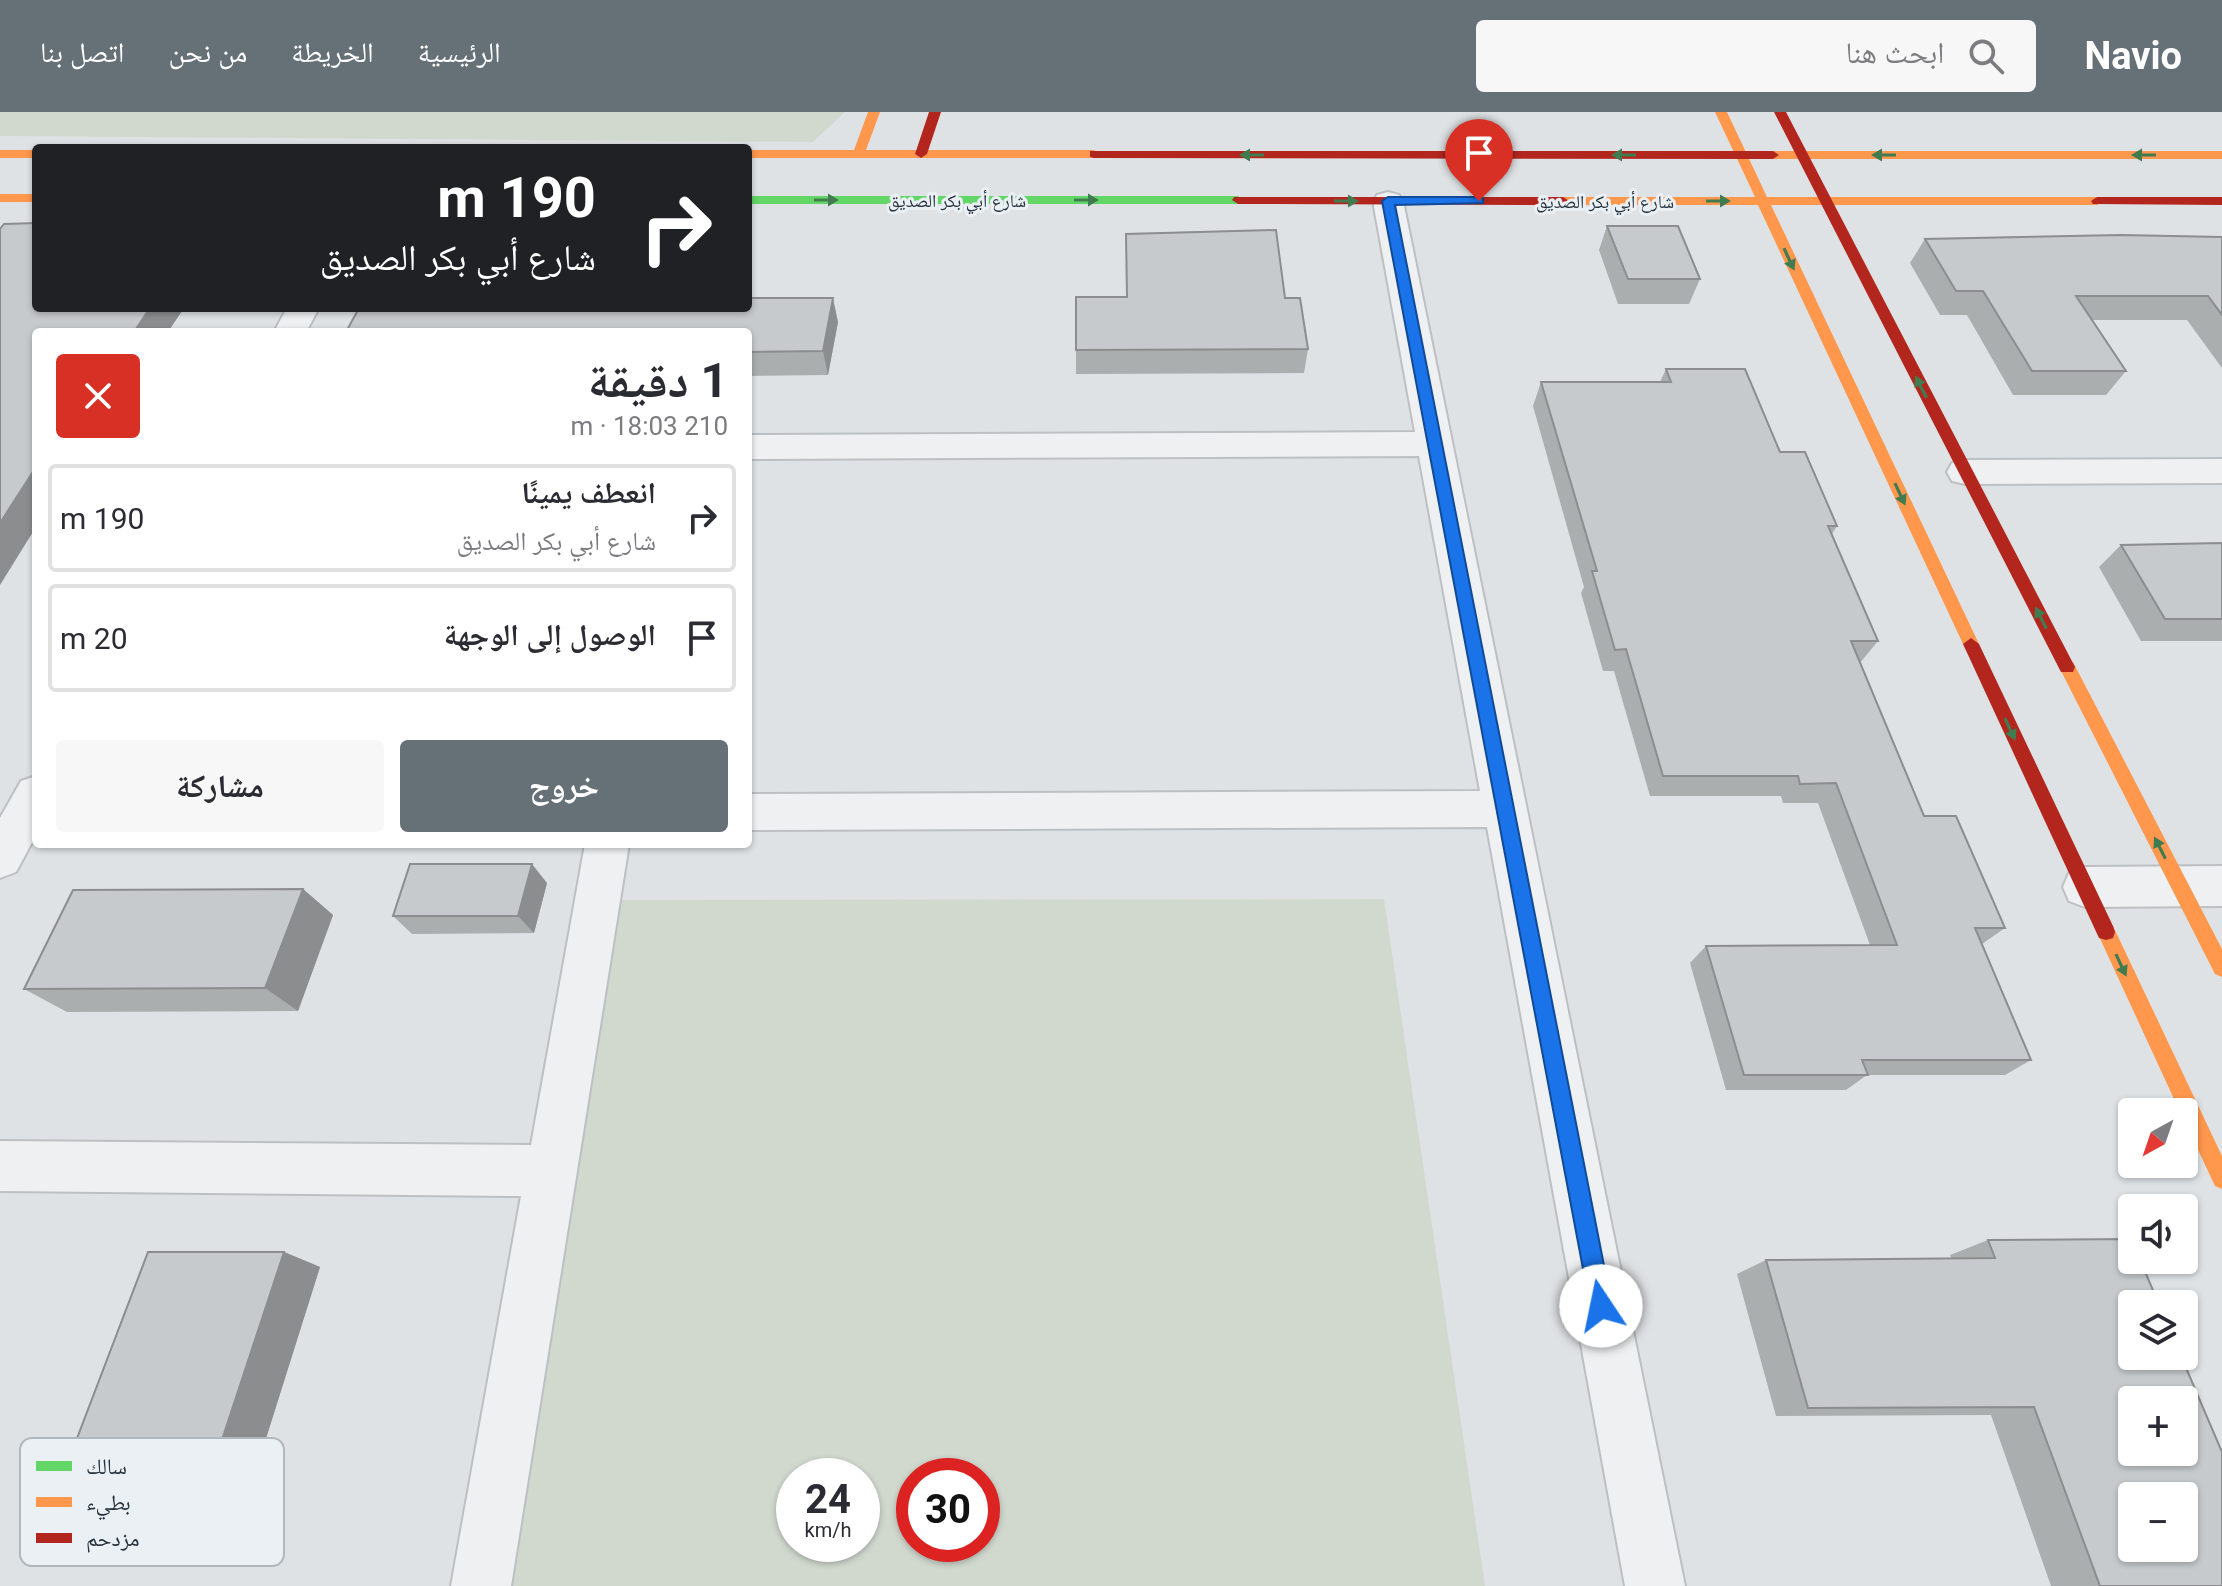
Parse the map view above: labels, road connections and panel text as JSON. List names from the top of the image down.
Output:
{
  "streets": {
    "street": ["شارع أبي بكر الصديق"]
  },
  "legend": ["سالك", "بطيء", "مزدحم"],
  "north": "bottom left",
  "page": {
    "header": "Navio",
    "search": "ابحث هنا",
    "nav": [
      "الرئيسية",
      "الخريطة",
      "من نحن",
      "اتصل بنا"
    ],
    "turn": ["190 m", "شارع أبي بكر الصديق"],
    "heading": ["1 دقيقة", "210 m · 18:03"],
    "list": [
      {
        "name": "انعطف يمينًا",
        "note": "شارع أبي بكر الصديق",
        "value": "190 m"
      },
      {
        "name": "الوصول إلى الوجهة",
        "value": "20 m"
      }
    ],
    "buttons": ["خروج", "مشاركة"],
    "map_buttons": ["+", "−"],
    "speed": "24 km/h",
    "limit": "30"
  }
}
